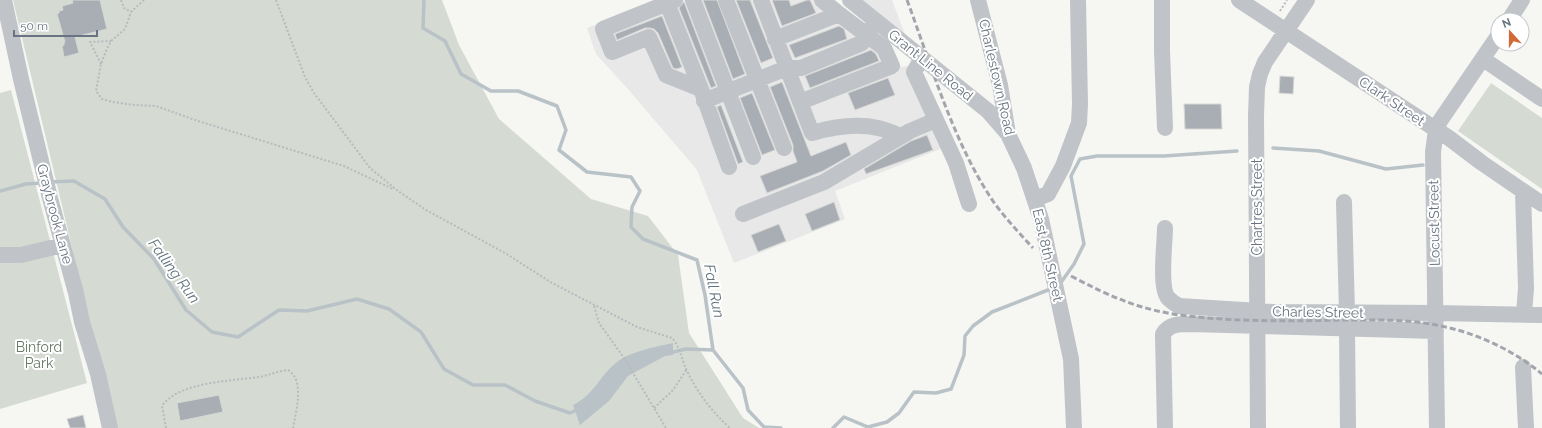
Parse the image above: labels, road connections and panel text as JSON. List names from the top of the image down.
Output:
{
  "streets": {
    "street": [
      "Grant Line Road",
      "Charlestown Road",
      "Clark Street",
      "Chartres Street",
      "Graybrook Lane",
      "Locust Street",
      "East 8th Street",
      "Charles Street"
    ]
  },
  "crossings": [
    ["Grant Line Road", "Charlestown Road"],
    ["Charlestown Road", "East 8th Street"],
    ["Clark Street", "Chartres Street"],
    ["Clark Street", "Locust Street"],
    ["Chartres Street", "Charles Street"],
    ["Locust Street", "Charles Street"]
  ],
  "water": ["Falling Run", "Fall Run"],
  "parks": ["Binford Park"],
  "scale_bar": "50 m",
  "north": "top"
}
